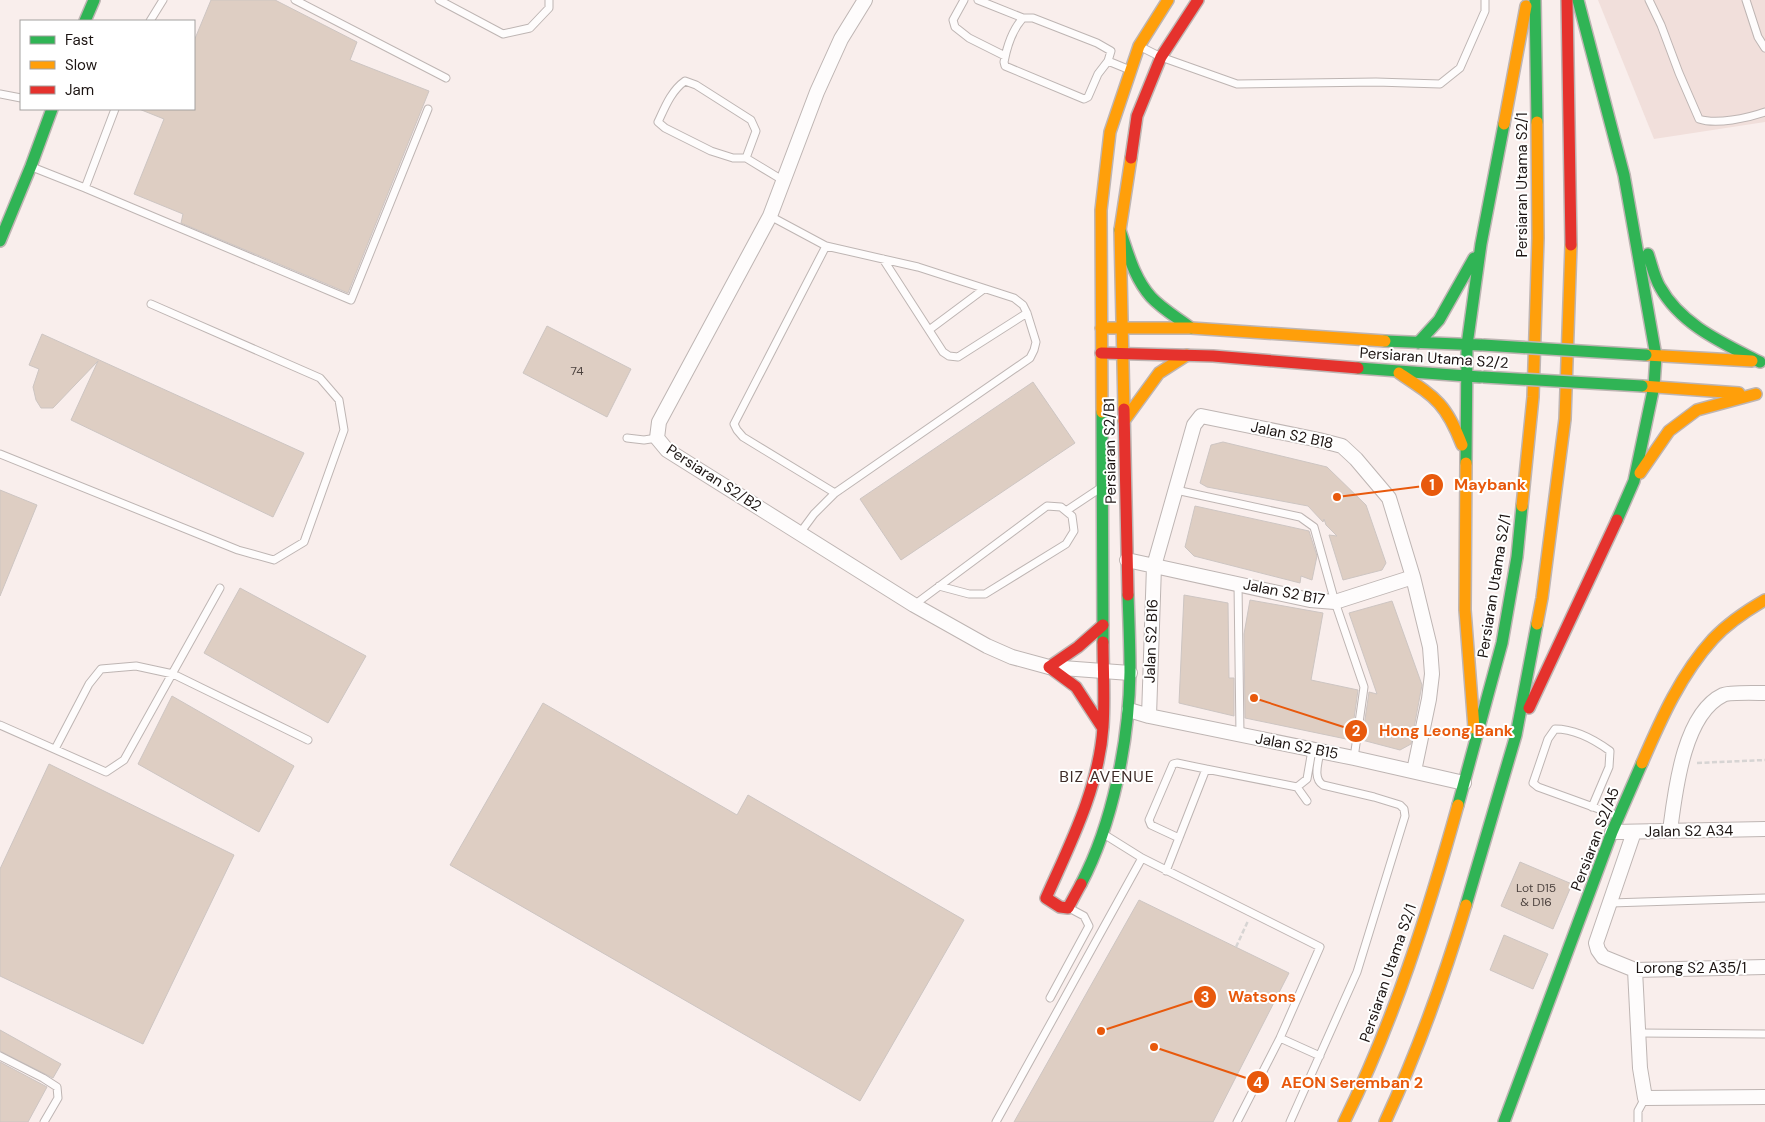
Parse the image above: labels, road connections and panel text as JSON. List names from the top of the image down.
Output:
{
  "streets": {
    "main road": [
      "Persiaran Utama S2/1",
      "Persiaran Utama S2/2",
      "Persiaran S2/B1",
      "Persiaran S2/A5"
    ],
    "street": [
      "Jalan S2 B18",
      "Persiaran S2/B2",
      "Jalan S2 B17",
      "Jalan S2 B16",
      "Jalan S2 B15",
      "Jalan S2 A34",
      "Lorong S2 A35/1"
    ]
  },
  "crossings": [
    ["Persiaran Utama S2/1", "Jalan S2 B15"],
    ["Persiaran Utama S2/2", "Persiaran S2/B1"],
    ["Jalan S2 B18", "Jalan S2 B17"],
    ["Jalan S2 B18", "Jalan S2 B16"],
    ["Jalan S2 B18", "Jalan S2 B15"],
    ["Persiaran S2/B1", "Persiaran S2/B2"],
    ["Persiaran S2/B1", "Jalan S2 B17"],
    ["Persiaran S2/B1", "Jalan S2 B15"],
    ["Jalan S2 B17", "Jalan S2 B16"],
    ["Jalan S2 B16", "Jalan S2 B15"],
    ["Jalan S2 A34", "Persiaran S2/A5"],
    ["Jalan S2 A34", "Lorong S2 A35/1"]
  ],
  "districts": ["BIZ AVENUE"],
  "places": [
    "Maybank",
    "Hong Leong Bank",
    "Watsons",
    "AEON Seremban 2"
  ],
  "house_numbers": ["74", "Lot D15 & D16"],
  "legend": ["Fast", "Slow", "Jam"]
}
